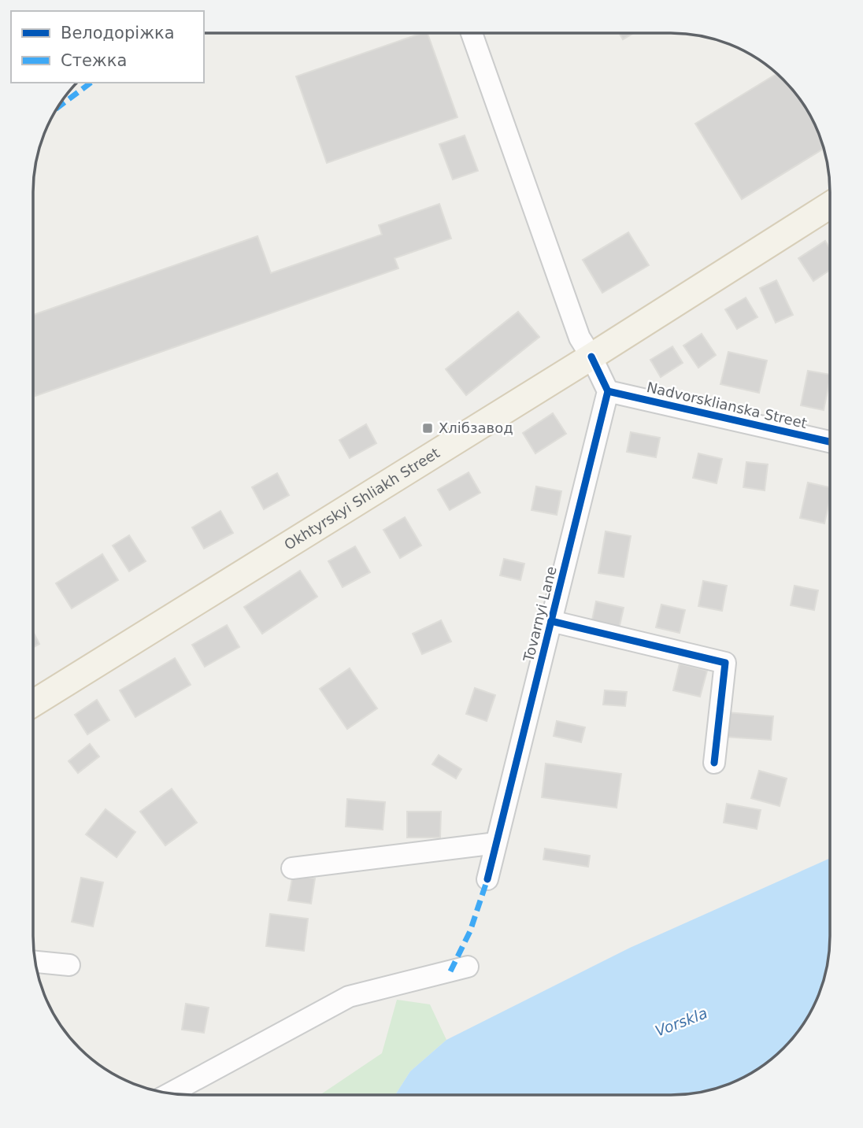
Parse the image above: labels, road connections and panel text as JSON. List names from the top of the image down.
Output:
{
  "streets": {
    "main road": ["Okhtyrskyi Shliakh Street"],
    "street": ["Nadvorsklianska Street", "Tovarnyi Lane"]
  },
  "crossings": [
    ["Nadvorsklianska Street", "Tovarnyi Lane"]
  ],
  "water": ["Vorskla"],
  "places": {
    "transit": ["Хлібзавод"]
  },
  "legend": ["Велодоріжка", "Стежка"]
}
